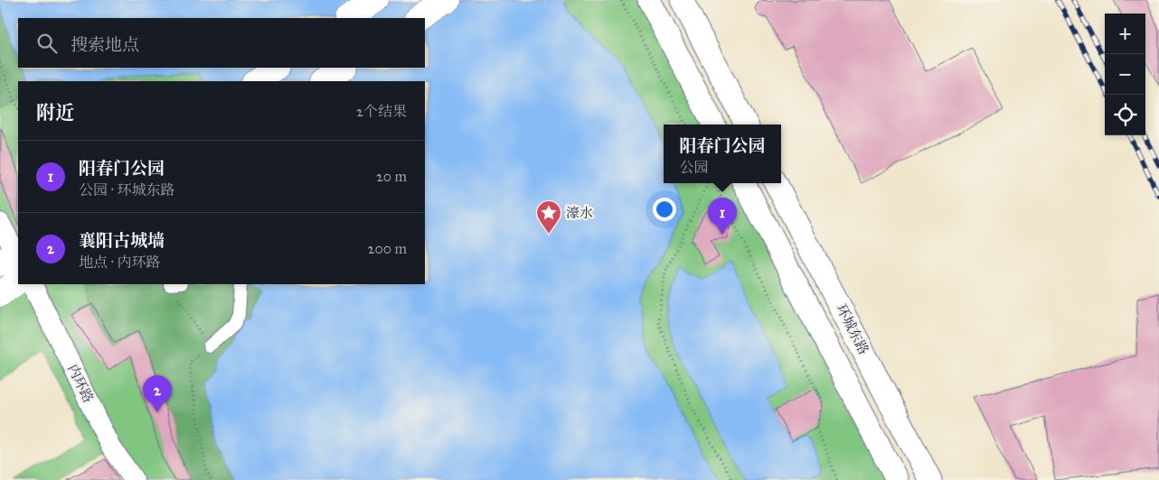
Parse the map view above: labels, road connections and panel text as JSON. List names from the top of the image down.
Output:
{
  "streets": {
    "main road": ["环城东路"],
    "street": ["内环路"]
  },
  "places": {
    "place": ["濠水"]
  },
  "page": {
    "map_buttons": ["+", "−"],
    "search": "搜索地点",
    "heading": ["附近", "2个结果"],
    "popup": ["阳春门公园", "公园"],
    "list": [
      {
        "mark": "1",
        "name": "阳春门公园",
        "note": "公园 · 环城东路",
        "value": "20 m"
      },
      {
        "mark": "2",
        "name": "襄阳古城墙",
        "note": "地点 · 内环路",
        "value": "200 m"
      }
    ],
    "pins": ["1", "2"]
  }
}
